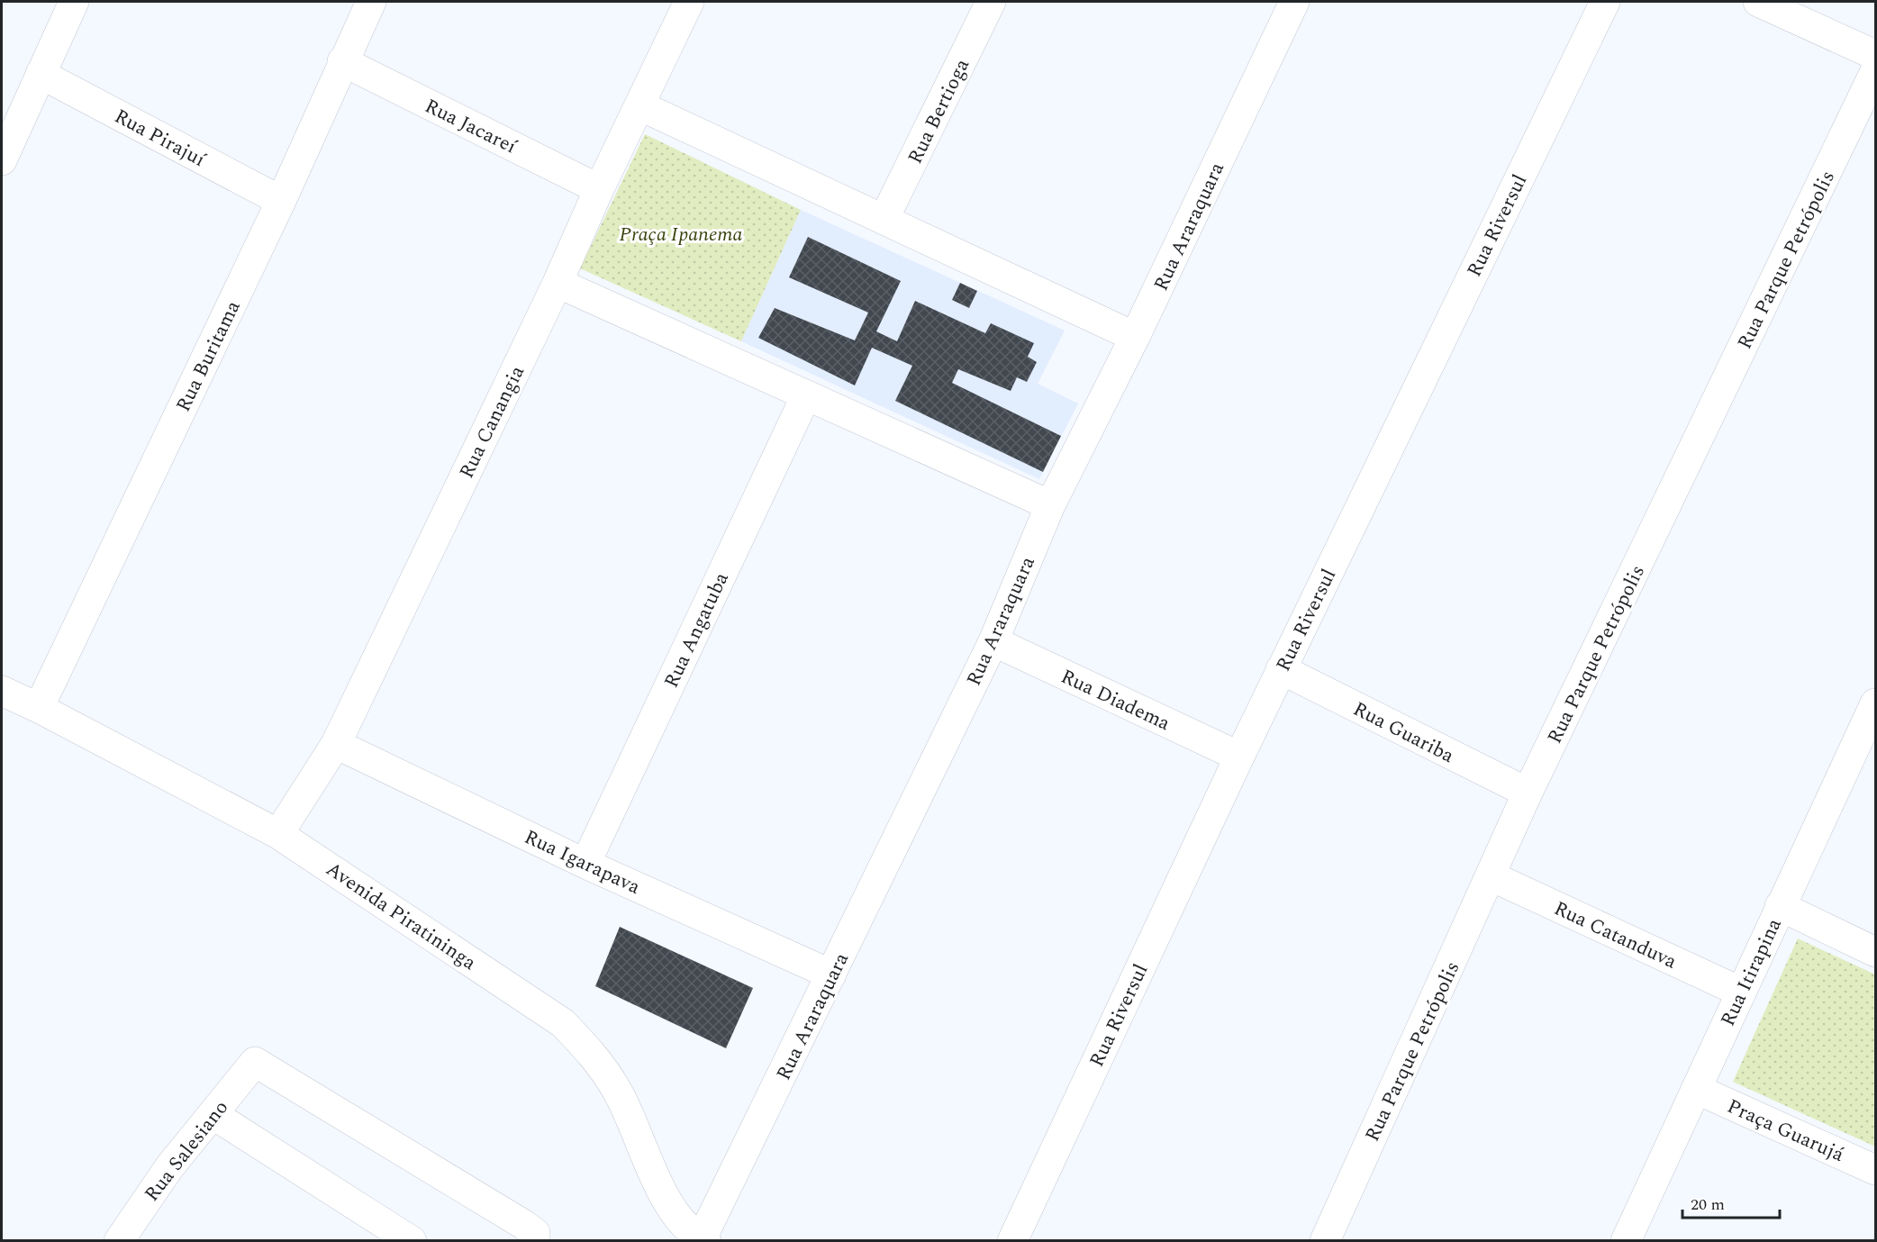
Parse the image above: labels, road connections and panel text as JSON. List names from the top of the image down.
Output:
{
  "streets": {
    "street": [
      "Rua Bertioga",
      "Rua Jacareí",
      "Rua Pirajuí",
      "Rua Riversul",
      "Rua Araraquara",
      "Rua Parque Petrópolis",
      "Rua Buritama",
      "Rua Canangia",
      "Rua Angatuba",
      "Rua Diadema",
      "Rua Guariba",
      "Rua Igarapava",
      "Avenida Piratininga",
      "Rua Catanduva",
      "Rua Itirapina",
      "Praça Guarujá",
      "Rua Salesiano"
    ]
  },
  "crossings": [
    ["Rua Jacareí", "Rua Buritama"],
    ["Rua Jacareí", "Rua Canangia"],
    ["Rua Pirajuí", "Rua Buritama"],
    ["Rua Riversul", "Rua Diadema"],
    ["Rua Riversul", "Rua Guariba"],
    ["Rua Araraquara", "Rua Diadema"],
    ["Rua Araraquara", "Rua Igarapava"],
    ["Rua Araraquara", "Avenida Piratininga"],
    ["Rua Parque Petrópolis", "Rua Guariba"],
    ["Rua Parque Petrópolis", "Rua Catanduva"],
    ["Rua Buritama", "Avenida Piratininga"],
    ["Rua Canangia", "Rua Igarapava"],
    ["Rua Canangia", "Avenida Piratininga"],
    ["Rua Angatuba", "Rua Igarapava"],
    ["Rua Catanduva", "Rua Itirapina"],
    ["Rua Itirapina", "Praça Guarujá"]
  ],
  "parks": ["Praça Ipanema"],
  "scale_bar": "20 m"
}
